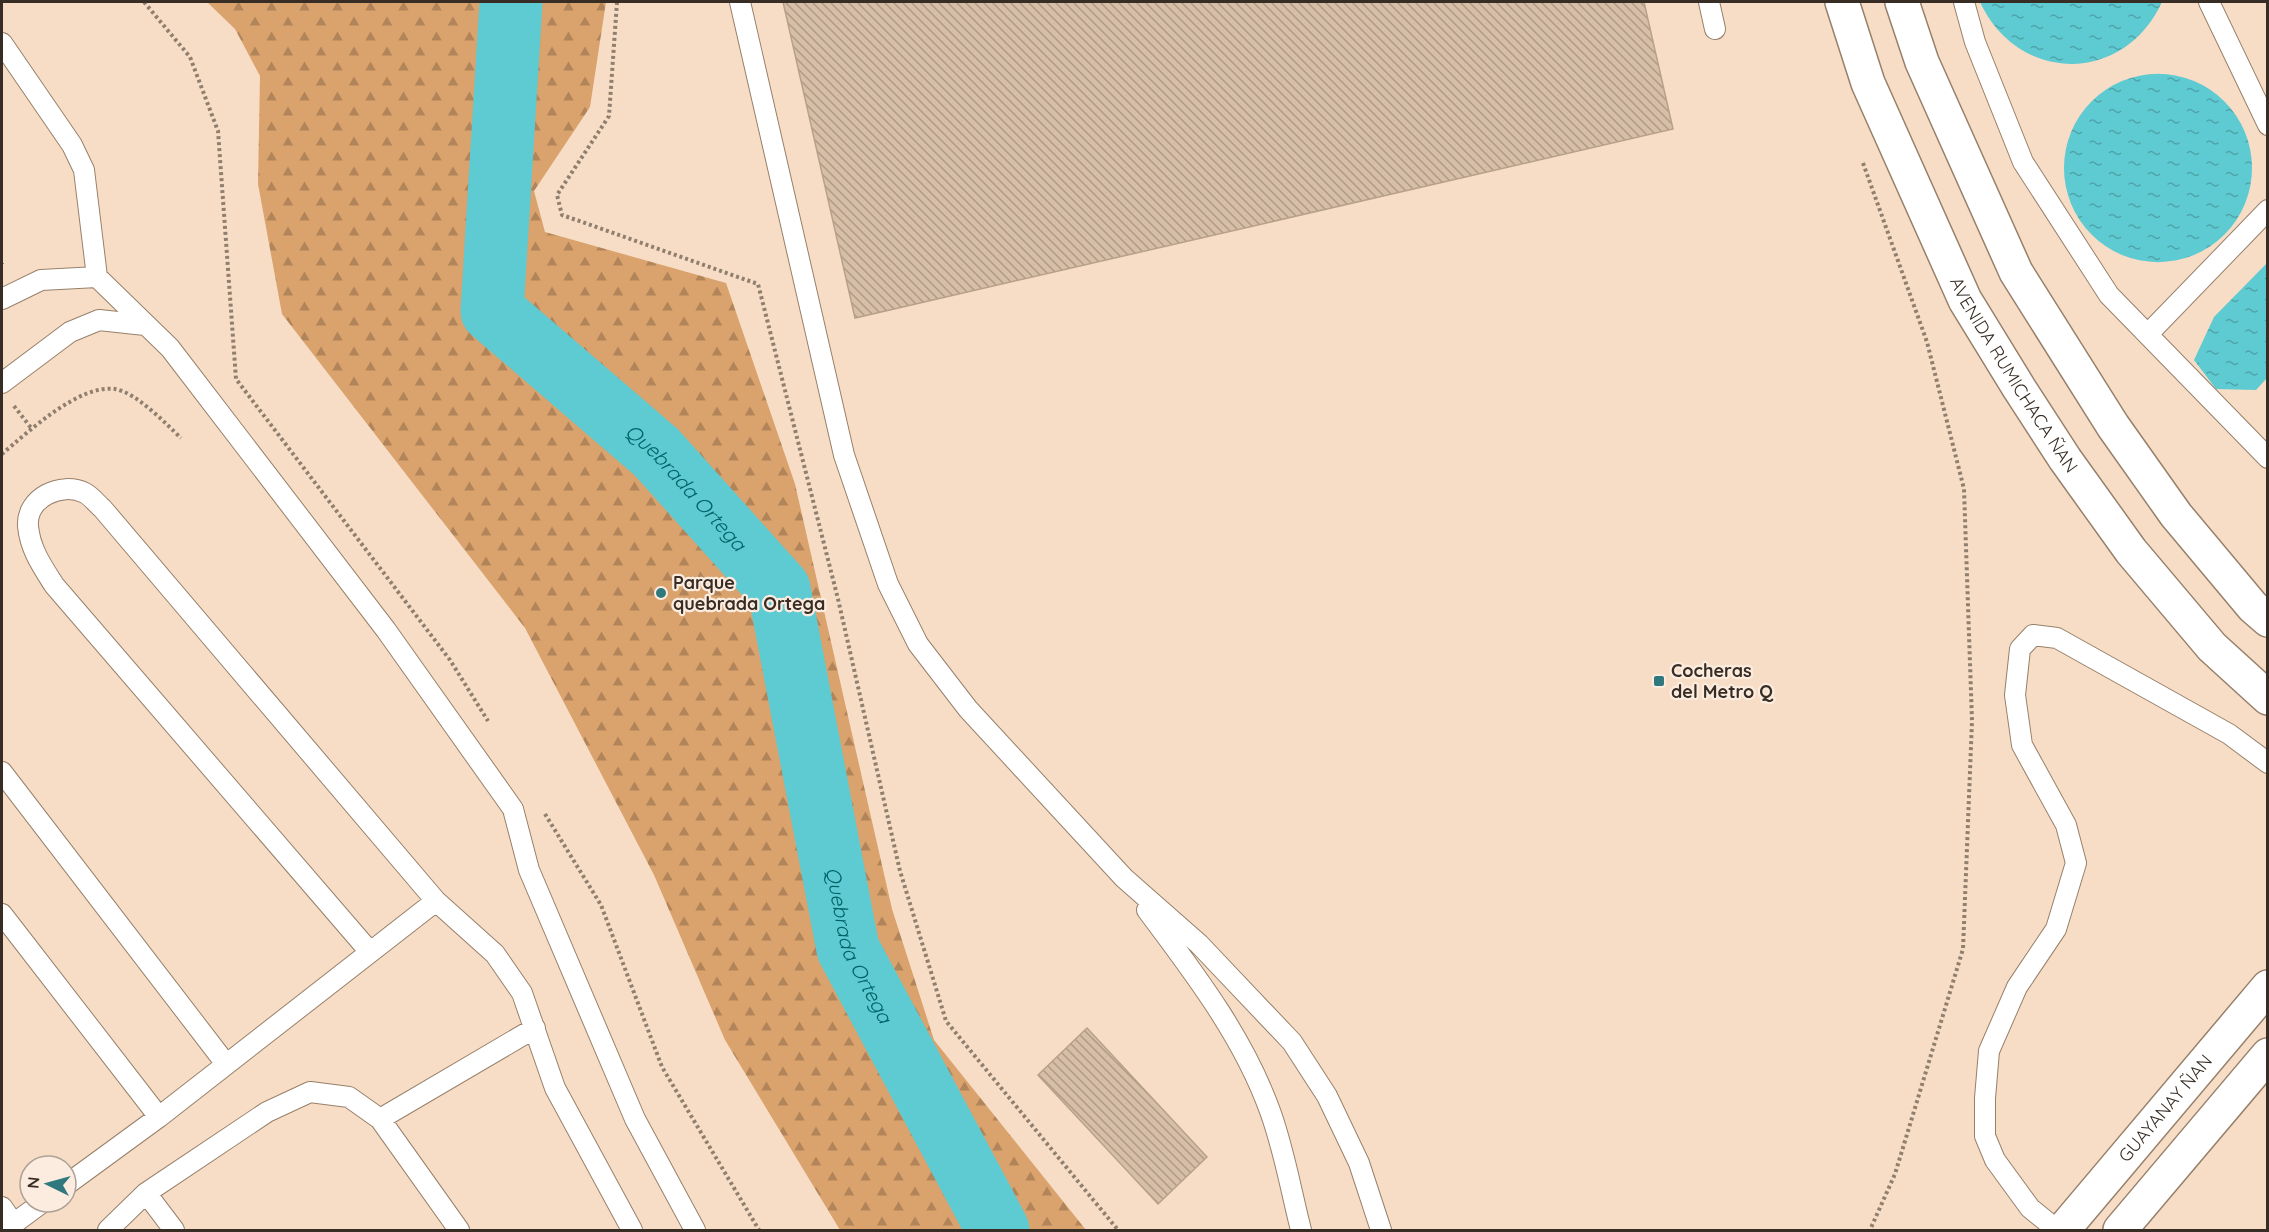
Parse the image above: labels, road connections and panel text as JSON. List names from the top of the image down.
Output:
{
  "streets": {
    "main road": ["AVENIDA RUMICHACA ÑAN", "GUAYANAY ÑAN"]
  },
  "water": ["Quebrada Ortega"],
  "places": {
    "other": ["Parque quebrada Ortega"],
    "transit": ["Cocheras del Metro Q"]
  },
  "north": "left"
}
